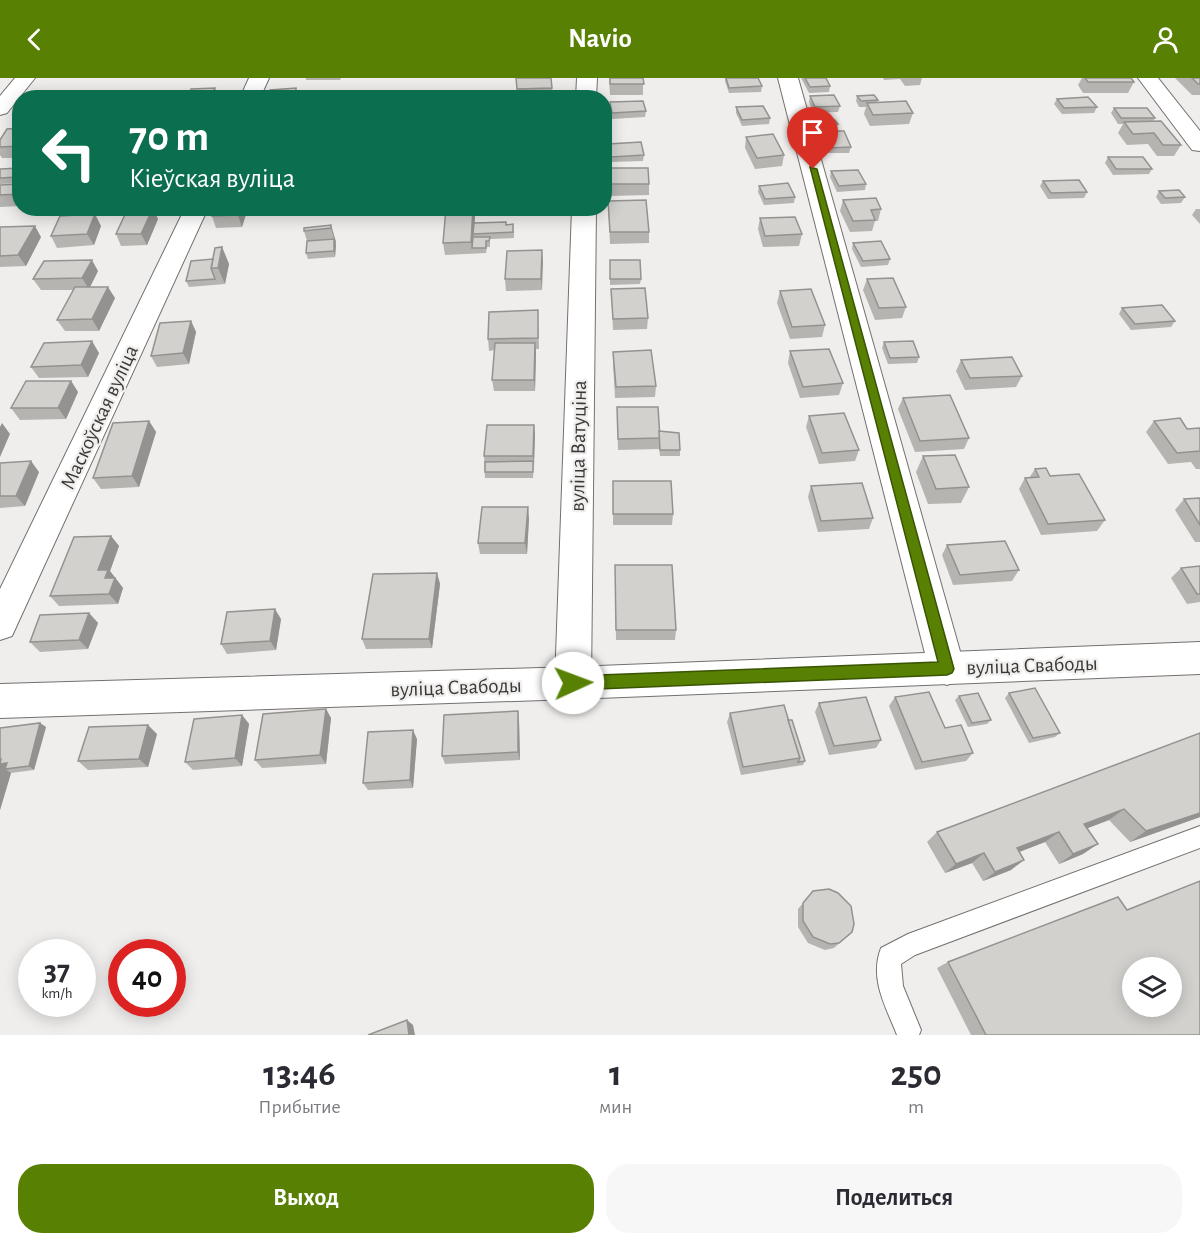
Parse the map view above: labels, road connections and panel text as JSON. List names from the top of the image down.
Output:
{
  "streets": {
    "street": ["Маскоўская вуліца", "вуліца Ватуціна", "вуліца Свабоды"]
  },
  "crossings": [
    ["вуліца Ватуціна", "вуліца Свабоды"]
  ],
  "page": {
    "header": "Navio",
    "turn": ["70 m", "Кіеўская вуліца"],
    "speed": "37 km/h",
    "limit": "40",
    "eta": [
      "13:46",
      "Прибытие",
      "1",
      "мин",
      "250",
      "m"
    ],
    "buttons": ["Выход", "Поделиться"]
  }
}
